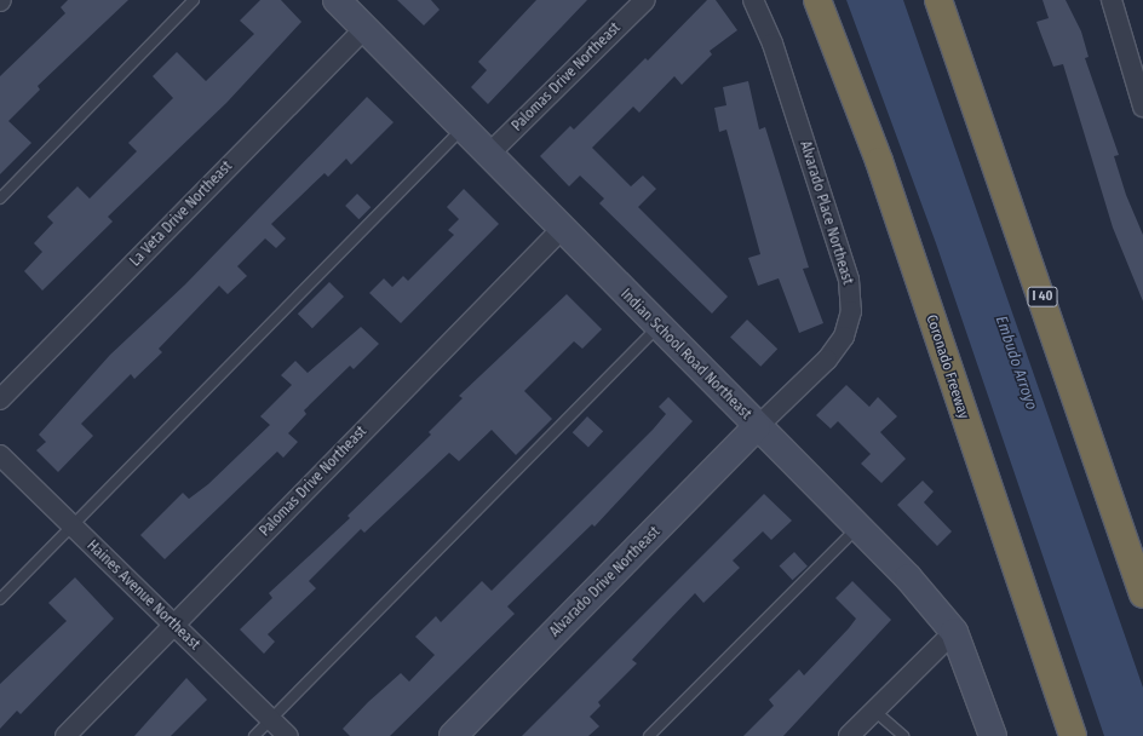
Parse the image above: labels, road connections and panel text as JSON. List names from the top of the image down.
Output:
{
  "streets": {
    "highway": ["I 40", "Coronado Freeway"],
    "street": [
      "Palomas Drive Northeast",
      "Alvarado Place Northeast",
      "La Veta Drive Northeast",
      "Indian School Road Northeast",
      "Alvarado Drive Northeast",
      "Haines Avenue Northeast"
    ]
  },
  "crossings": [
    ["Palomas Drive Northeast", "Indian School Road Northeast"],
    ["Palomas Drive Northeast", "Haines Avenue Northeast"],
    ["Alvarado Place Northeast", "Indian School Road Northeast"],
    ["Alvarado Place Northeast", "Alvarado Drive Northeast"],
    ["La Veta Drive Northeast", "Indian School Road Northeast"],
    ["Indian School Road Northeast", "Alvarado Drive Northeast"]
  ],
  "water": ["Embudo Arroyo"]
}
